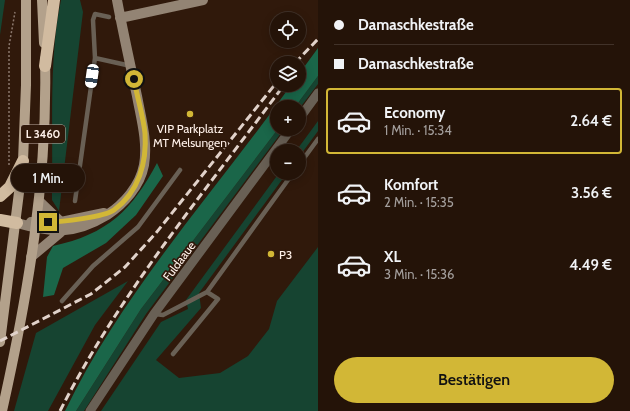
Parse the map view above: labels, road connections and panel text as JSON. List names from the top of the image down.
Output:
{
  "streets": {
    "main road": ["L 3460"],
    "street": ["Fuldaaue"]
  },
  "places": ["VIP Parkplatz MT Melsungen", "P3"],
  "page": {
    "banner": ["Damaschkestraße", "Damaschkestraße"],
    "map_buttons": ["+", "−"],
    "list": [
      {
        "name": "Economy",
        "note": "1 Min. · 15:34",
        "value": "2.64 €"
      },
      {
        "name": "Komfort",
        "note": "2 Min. · 15:35",
        "value": "3.56 €"
      },
      {
        "name": "XL",
        "note": "3 Min. · 15:36",
        "value": "4.49 €"
      }
    ],
    "bubble": "1 Min.",
    "buttons": "Bestätigen"
  }
}
